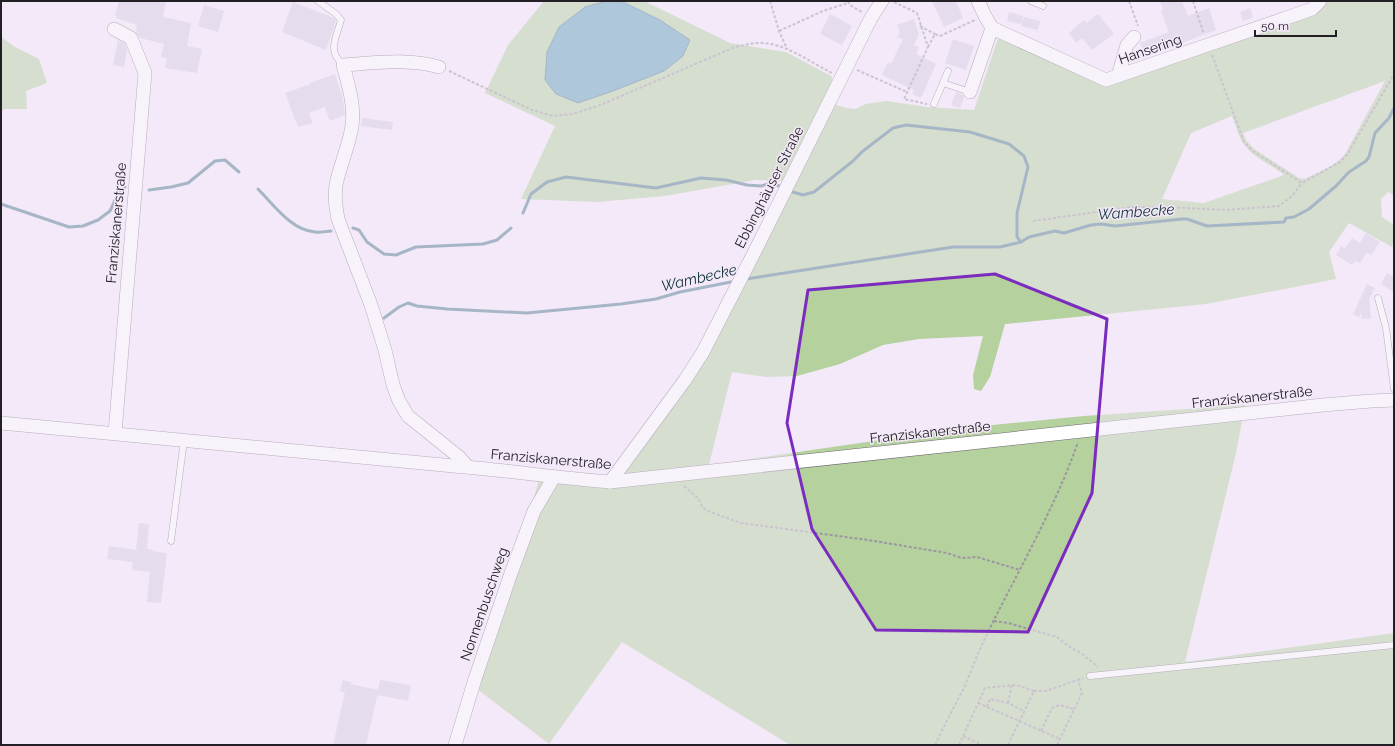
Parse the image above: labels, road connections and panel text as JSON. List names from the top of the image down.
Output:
{
  "streets": {
    "street": [
      "Hansering",
      "Ebbinghäuser Straße",
      "Franziskanerstraße",
      "Nonnenbuschweg"
    ]
  },
  "crossings": [
    ["Ebbinghäuser Straße", "Franziskanerstraße"],
    ["Franziskanerstraße", "Nonnenbuschweg"]
  ],
  "water": ["Wambecke"],
  "scale_bar": "50 m"
}
